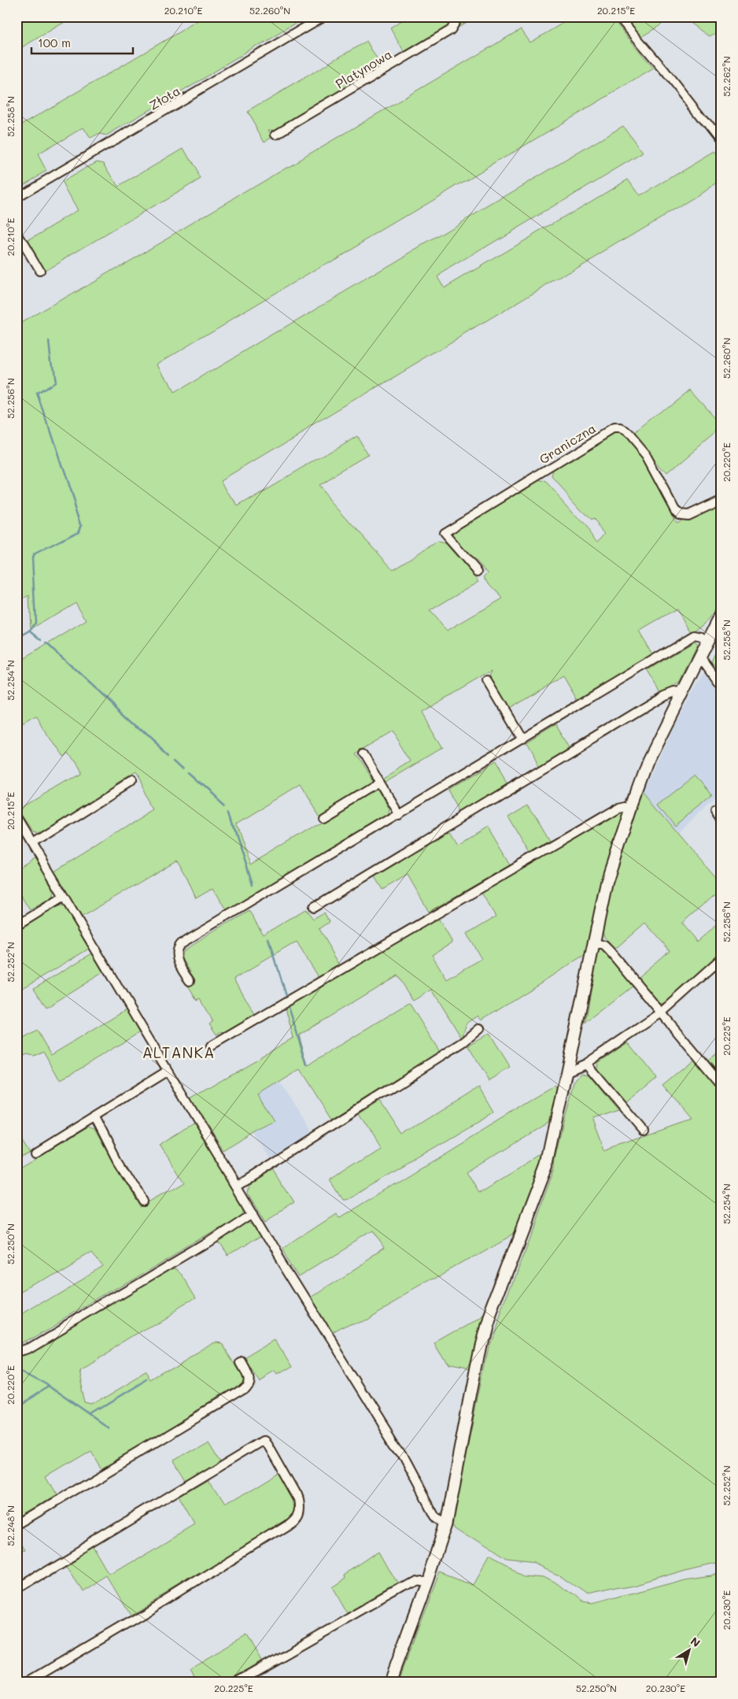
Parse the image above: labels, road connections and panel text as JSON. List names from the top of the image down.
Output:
{
  "streets": {
    "street": ["Platynowa", "Złota", "Graniczna"]
  },
  "districts": ["ALTANKA"],
  "scale_bar": "100 m",
  "north": "top right",
  "coordinates": [
    "20.210°E",
    "52.260°N",
    "20.215°E",
    "52.262°N",
    "52.258°N",
    "52.256°N",
    "20.220°E",
    "52.254°N",
    "52.252°N",
    "20.225°E",
    "52.250°N",
    "52.248°N",
    "20.230°E"
  ]
}
